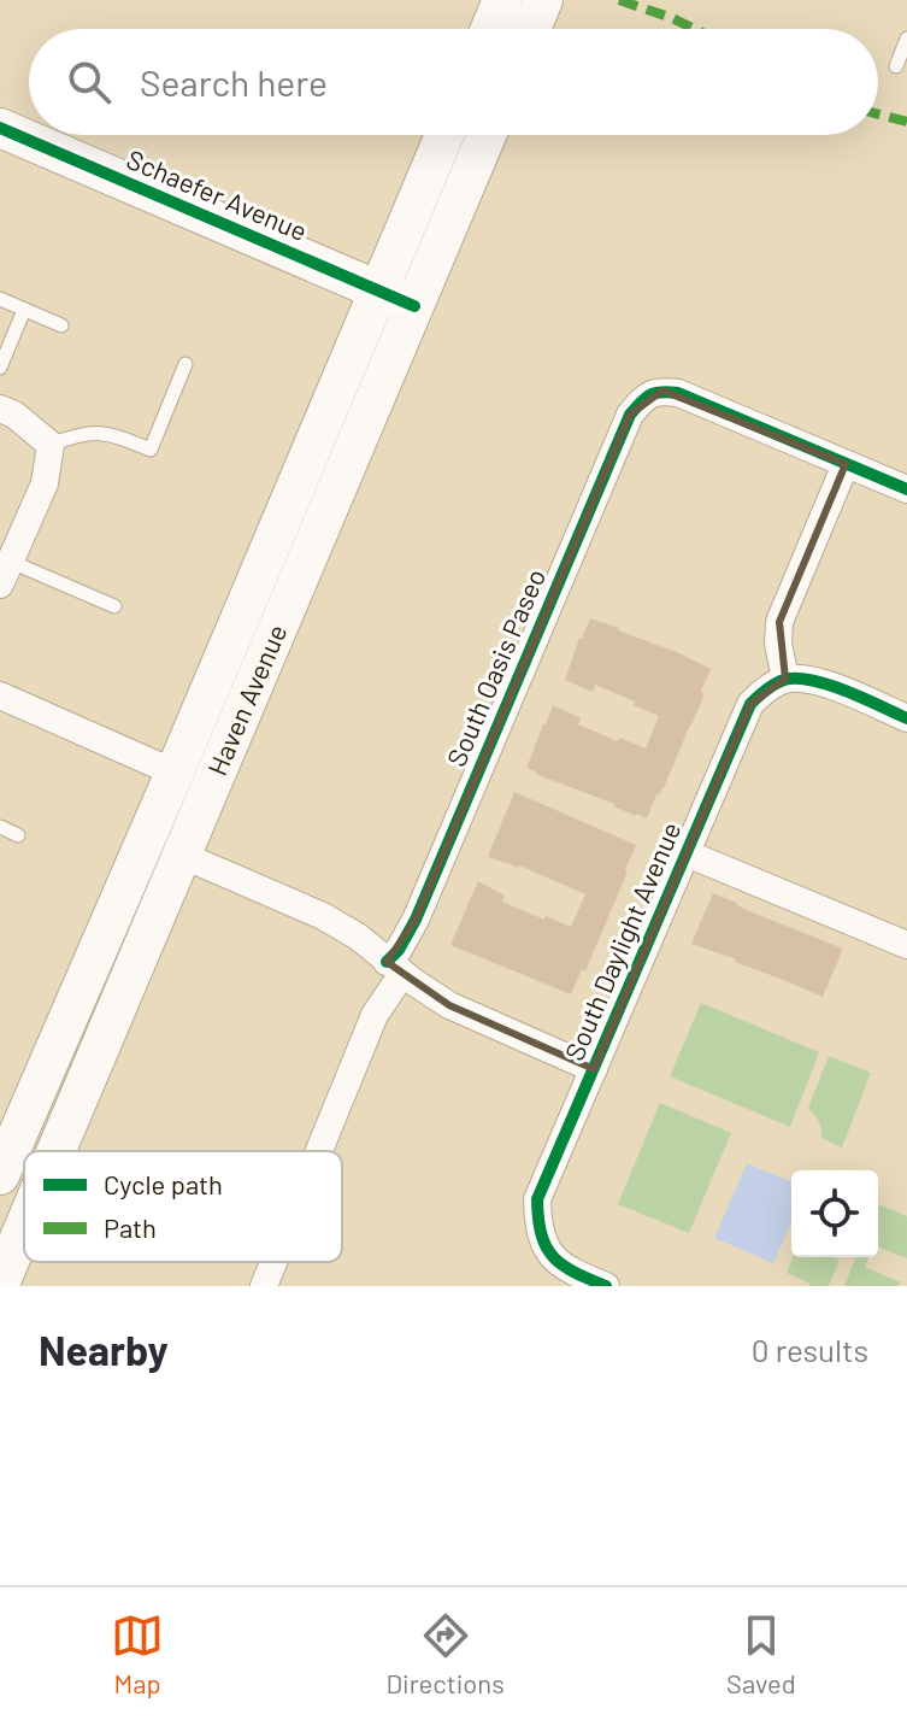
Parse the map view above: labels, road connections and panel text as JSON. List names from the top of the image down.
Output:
{
  "streets": {
    "main road": ["Schaefer Avenue", "Haven Avenue"],
    "street": ["South Oasis Paseo", "South Daylight Avenue"]
  },
  "crossings": [
    ["Schaefer Avenue", "Haven Avenue"]
  ],
  "legend": ["Cycle path", "Path"],
  "page": {
    "search": "Search here",
    "heading": ["Nearby", "0 results"],
    "nav": ["Map", "Directions", "Saved"]
  }
}
